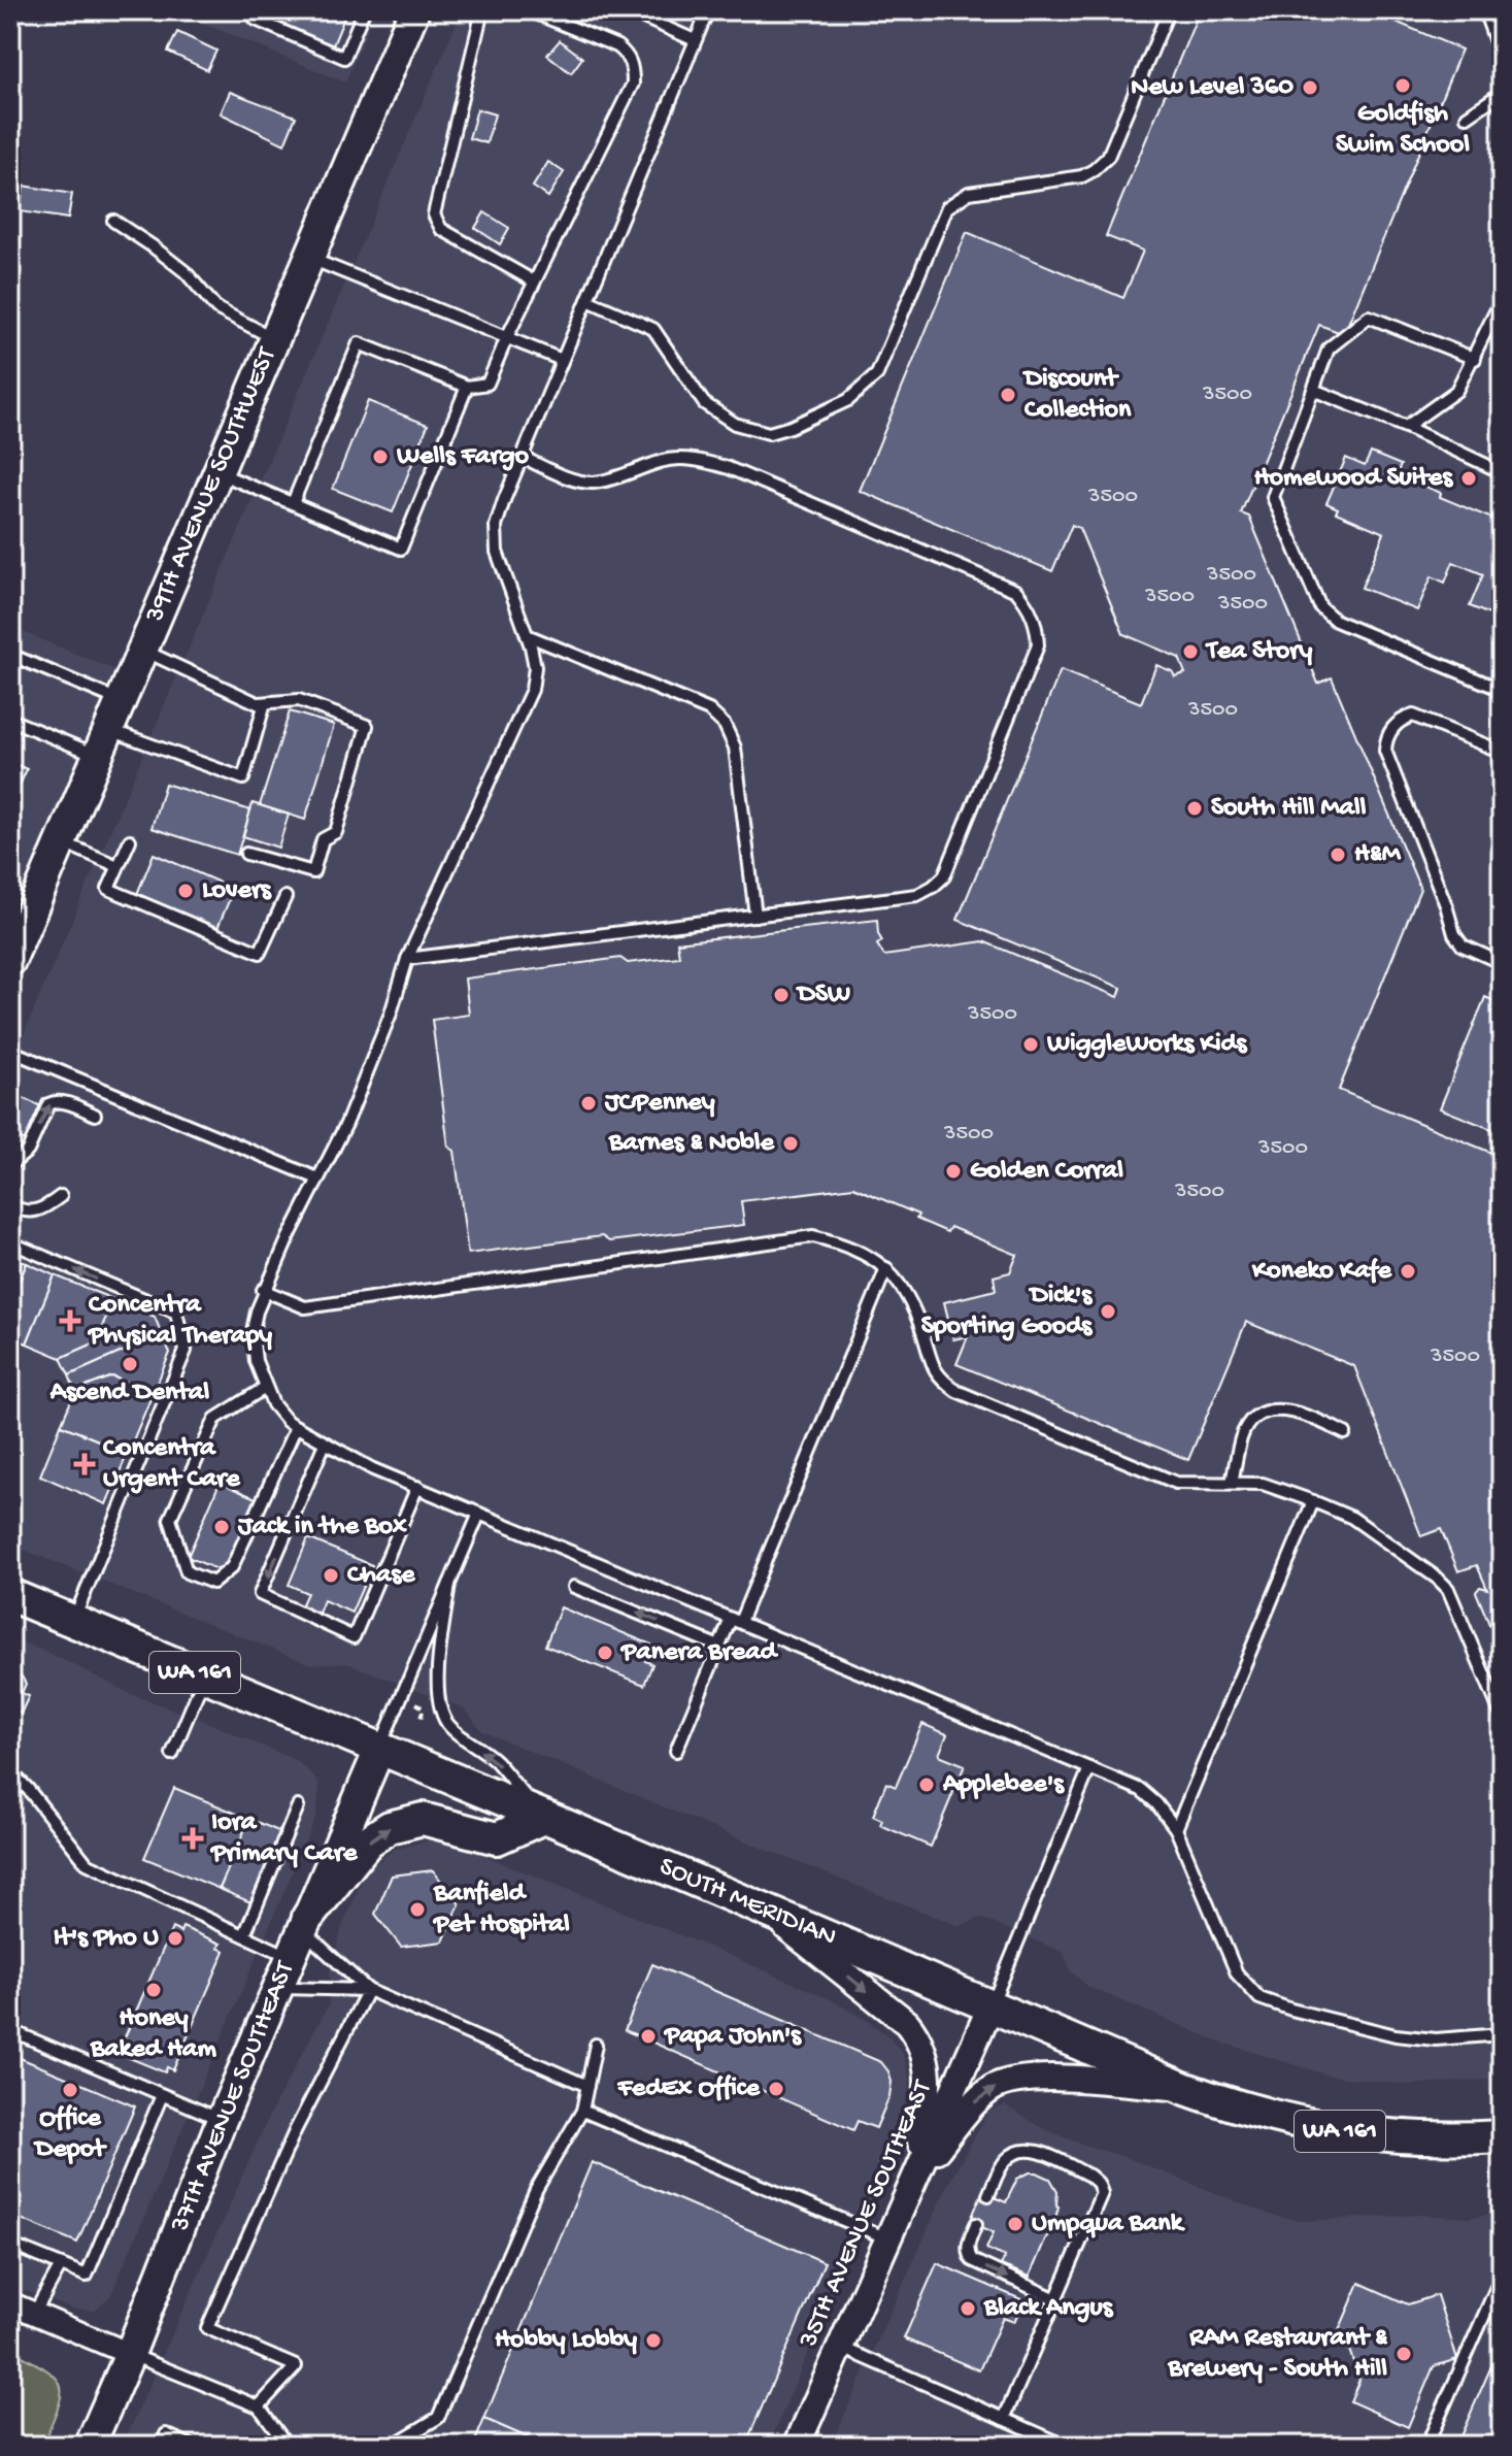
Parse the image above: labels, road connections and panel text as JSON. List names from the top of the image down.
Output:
{
  "streets": {
    "main road": [
      "39TH AVENUE SOUTHWEST",
      "WA 161",
      "SOUTH MERIDIAN",
      "37TH AVENUE SOUTHEAST"
    ],
    "street": ["35TH AVENUE SOUTHEAST"]
  },
  "crossings": [
    ["SOUTH MERIDIAN", "37TH AVENUE SOUTHEAST"],
    ["SOUTH MERIDIAN", "35TH AVENUE SOUTHEAST"]
  ],
  "places": {
    "other": [
      "Goldfish Swim School",
      "New Level 360",
      "Discount Collection",
      "Wells Fargo",
      "Homewood Suites",
      "Tea Story",
      "South Hill Mall",
      "H&M",
      "Lovers",
      "DSW",
      "WiggleWorks Kids",
      "JCPenney",
      "Barnes & Noble",
      "Golden Corral",
      "Koneko Kafe",
      "Dick's Sporting Goods",
      "Ascend Dental",
      "Jack in the Box",
      "Chase",
      "Panera Bread",
      "Applebee's",
      "Banfield Pet Hospital",
      "It's Pho U",
      "Honey Baked Ham",
      "Papa John's",
      "FedEx Office",
      "Office Depot",
      "Umpqua Bank",
      "Black Angus",
      "Hobby Lobby",
      "RAM Restaurant & Brewery - South Hill"
    ],
    "health": ["Concentra Physical Therapy", "Concentra Urgent Care", "Iora Primary Care"]
  },
  "house_numbers": [
    "3500",
    "3500",
    "3500",
    "3500",
    "3500",
    "3500",
    "3500",
    "3500",
    "3500",
    "3500",
    "3500"
  ]
}
